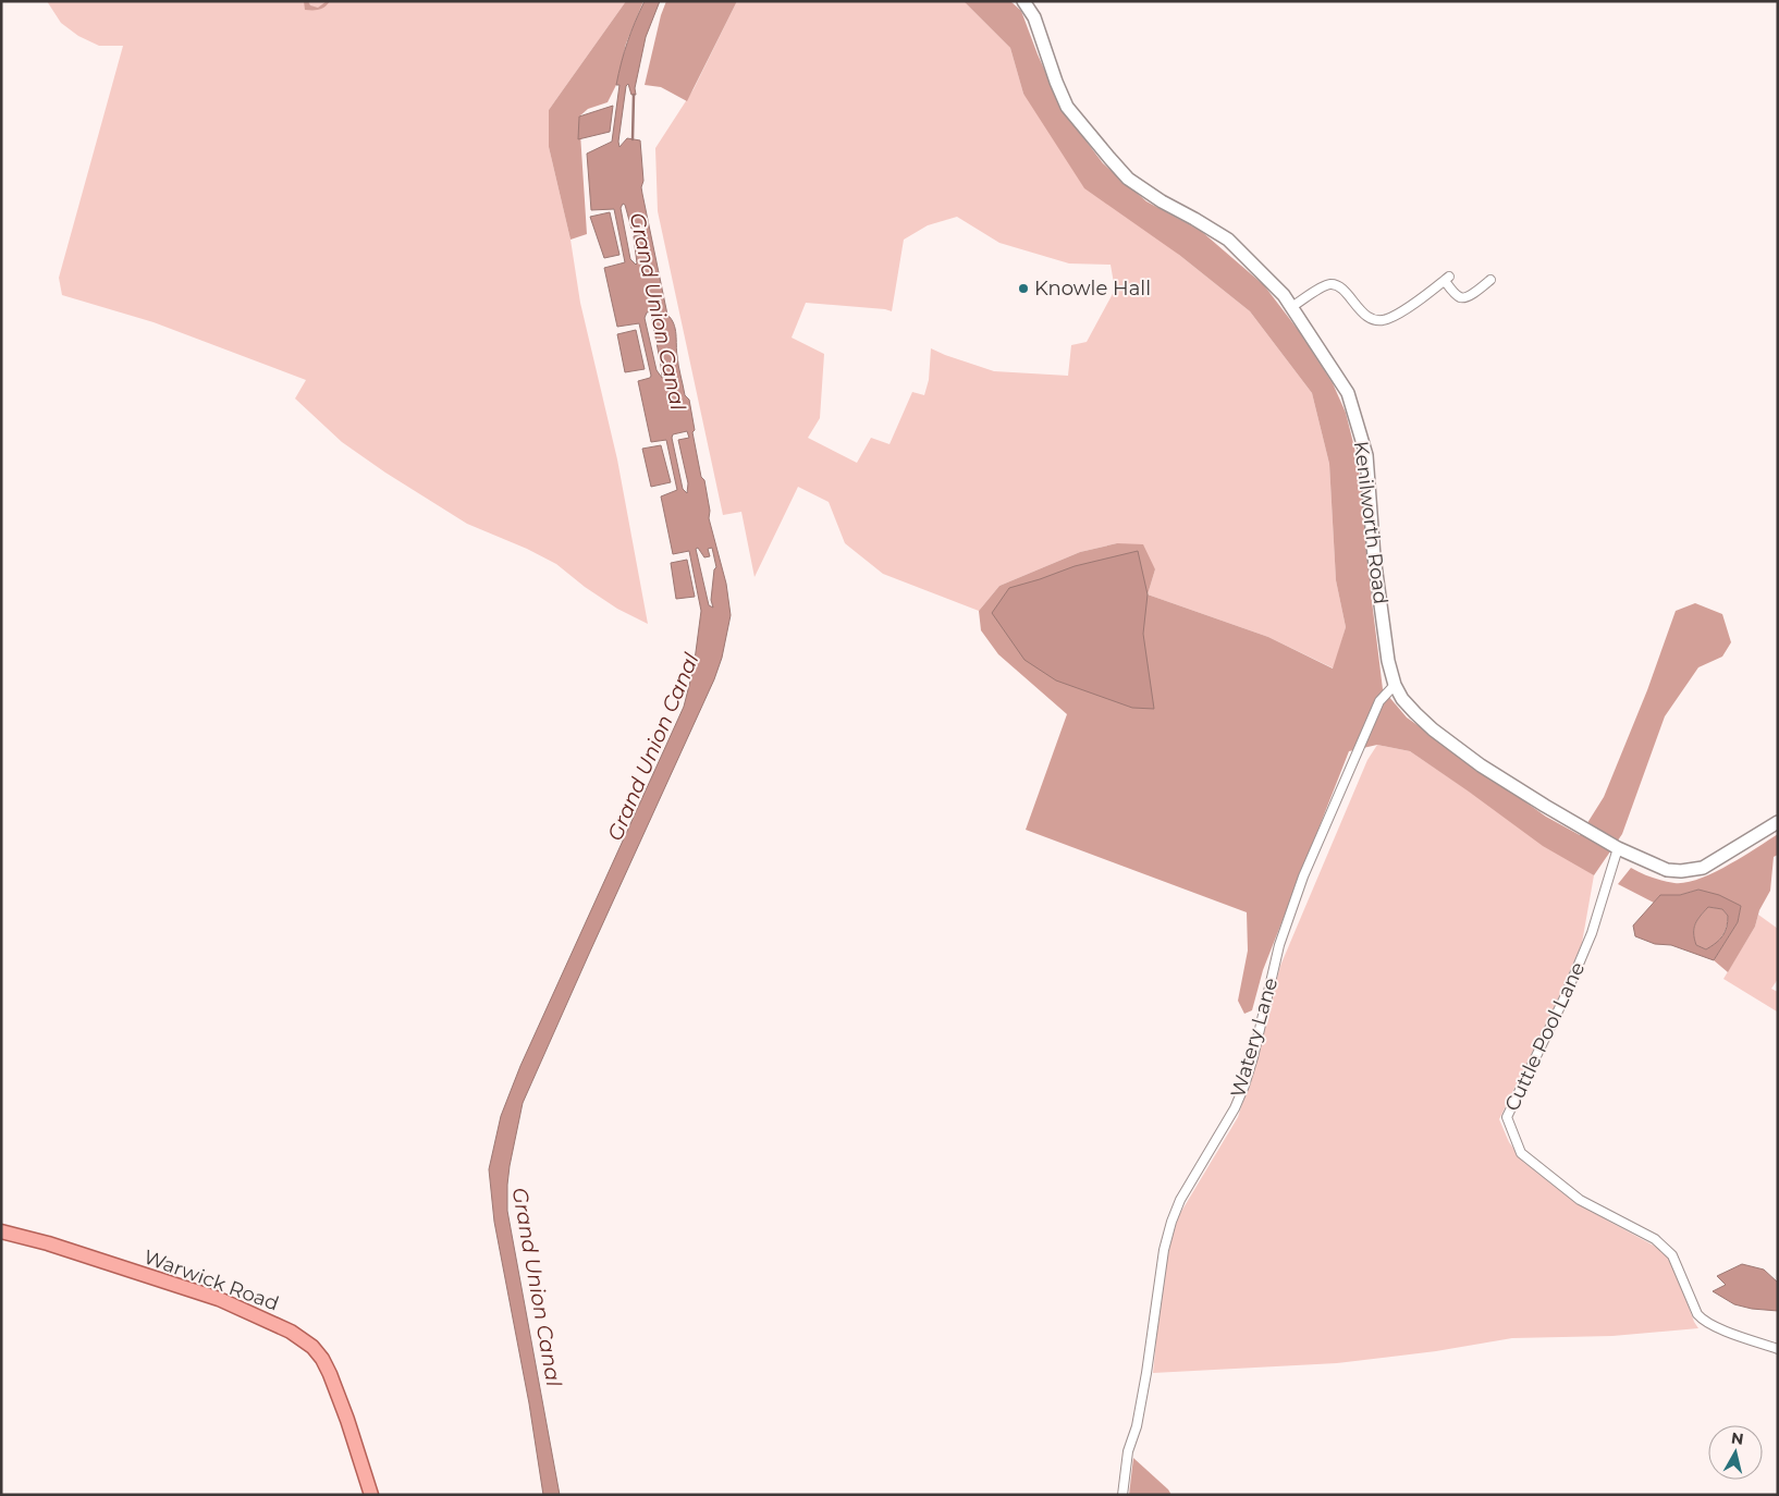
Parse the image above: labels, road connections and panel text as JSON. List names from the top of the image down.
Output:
{
  "streets": {
    "main road": ["Kenilworth Road", "Warwick Road"],
    "street": ["Cuttle Pool Lane", "Watery Lane"]
  },
  "crossings": [
    ["Kenilworth Road", "Cuttle Pool Lane"],
    ["Kenilworth Road", "Watery Lane"]
  ],
  "water": ["Grand Union Canal"],
  "places": ["Knowle Hall"],
  "north": "top"
}
